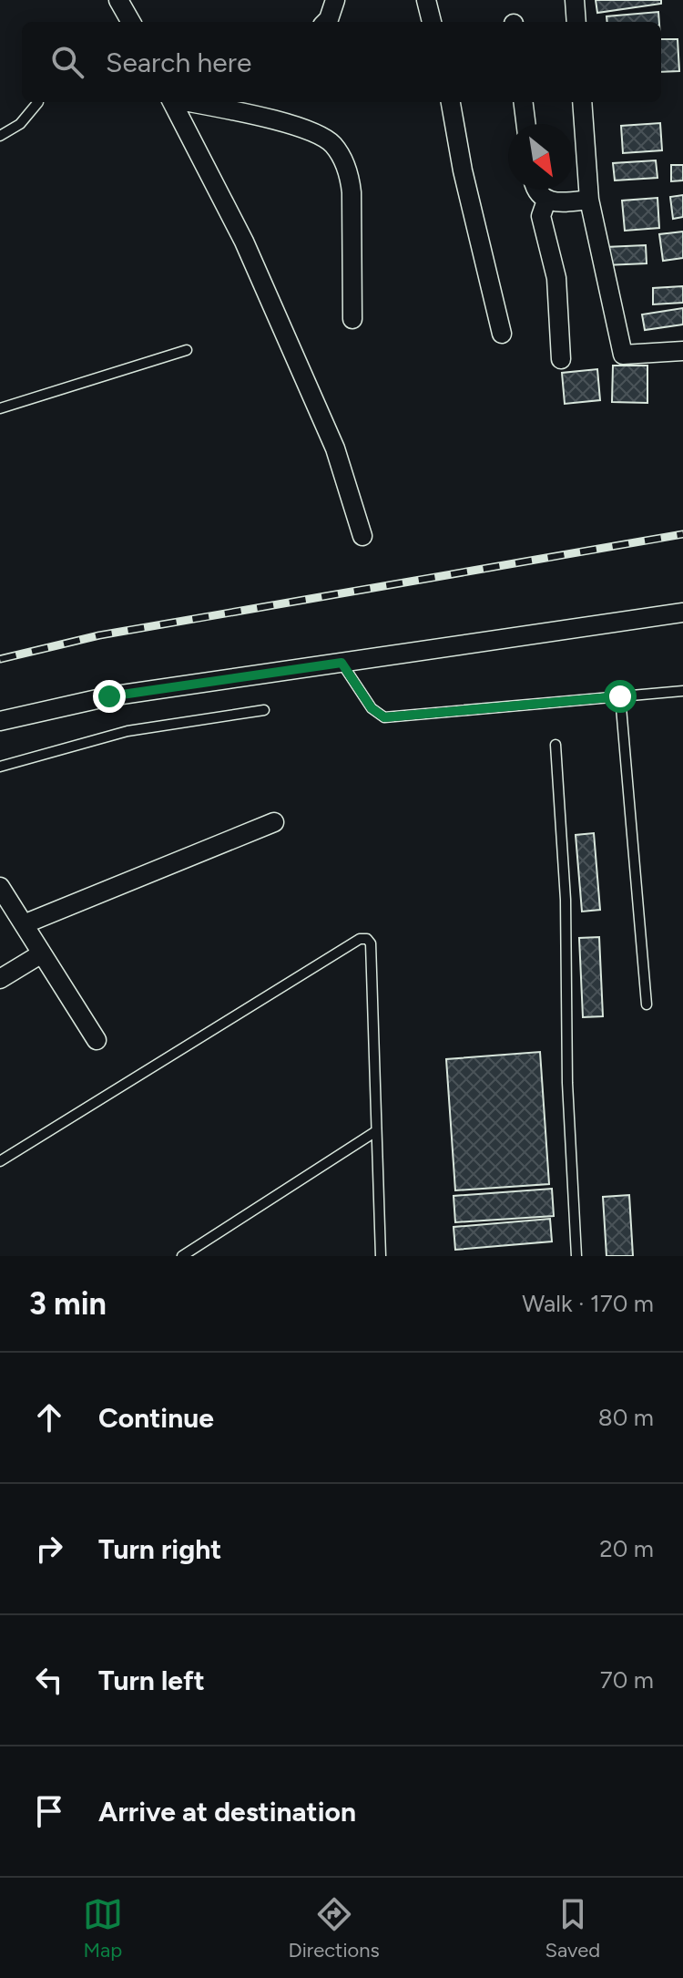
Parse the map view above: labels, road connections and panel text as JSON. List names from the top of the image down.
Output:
{
  "north": "bottom right",
  "page": {
    "search": "Search here",
    "heading": ["3 min", "Walk · 170 m"],
    "list": [
      ["Continue", "80 m"],
      ["Turn right", "20 m"],
      ["Turn left", "70 m"],
      "Arrive at destination"
    ],
    "nav": ["Map", "Directions", "Saved"]
  }
}
